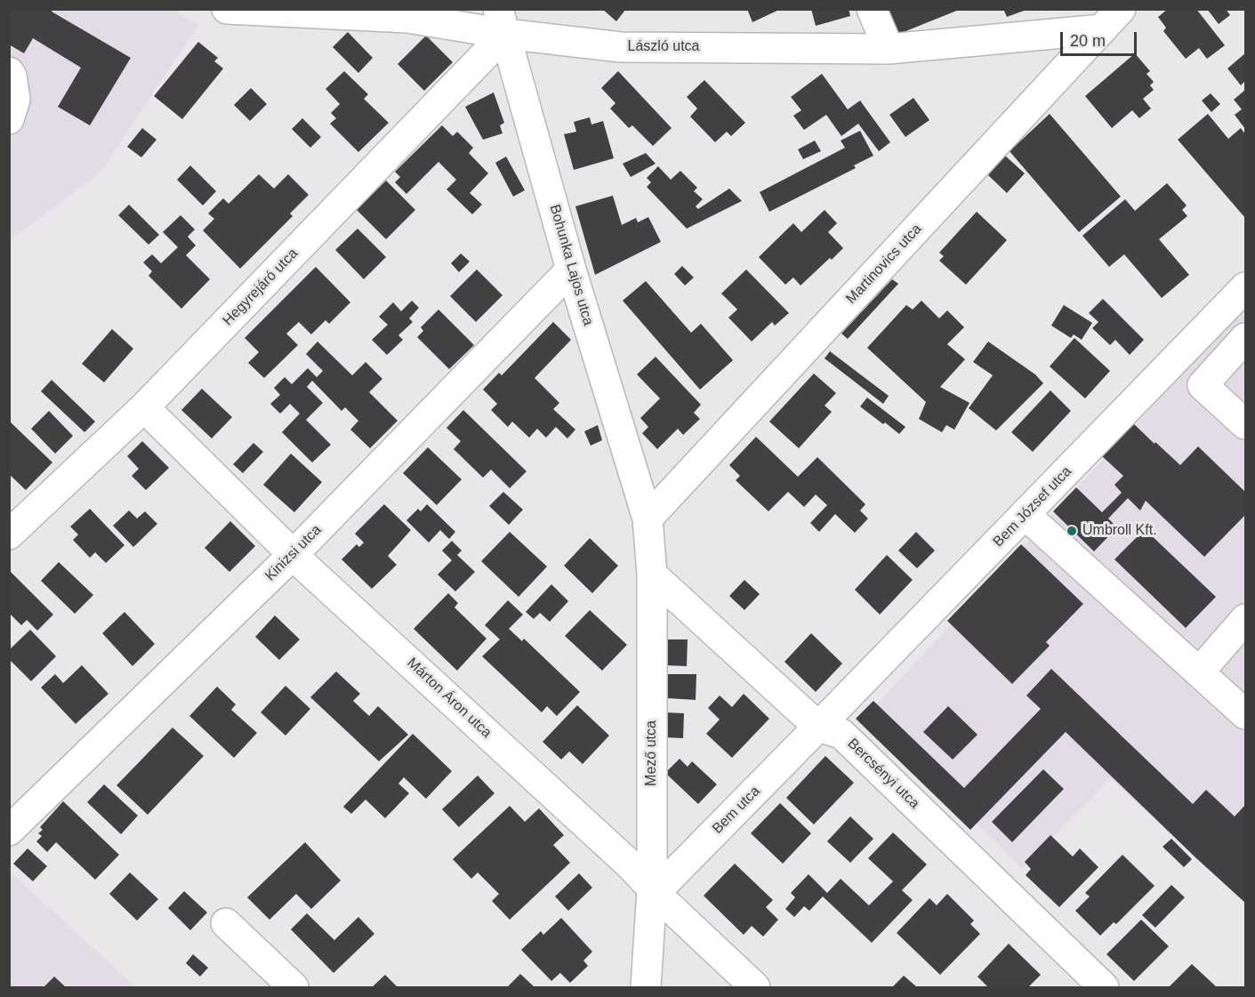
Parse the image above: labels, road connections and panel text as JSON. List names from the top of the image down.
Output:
{
  "streets": {
    "street": [
      "László utca",
      "Martinovics utca",
      "Bohunka Lajos utca",
      "Hegyrejáró utca",
      "Bem József utca",
      "Kinizsi utca",
      "Márton Áron utca",
      "Mező utca",
      "Bercsényi utca",
      "Bem utca"
    ]
  },
  "crossings": [
    ["László utca", "Martinovics utca"],
    ["László utca", "Bohunka Lajos utca"],
    ["László utca", "Hegyrejáró utca"],
    ["Martinovics utca", "Bohunka Lajos utca"],
    ["Martinovics utca", "Mező utca"],
    ["Bohunka Lajos utca", "Hegyrejáró utca"],
    ["Bohunka Lajos utca", "Kinizsi utca"],
    ["Bohunka Lajos utca", "Mező utca"],
    ["Hegyrejáró utca", "Márton Áron utca"],
    ["Bem József utca", "Bercsényi utca"],
    ["Bem József utca", "Bem utca"],
    ["Kinizsi utca", "Márton Áron utca"],
    ["Márton Áron utca", "Mező utca"],
    ["Márton Áron utca", "Bem utca"],
    ["Mező utca", "Bercsényi utca"],
    ["Mező utca", "Bem utca"],
    ["Bercsényi utca", "Bem utca"]
  ],
  "places": ["Umbroll Kft."],
  "scale_bar": "20 m"
}
